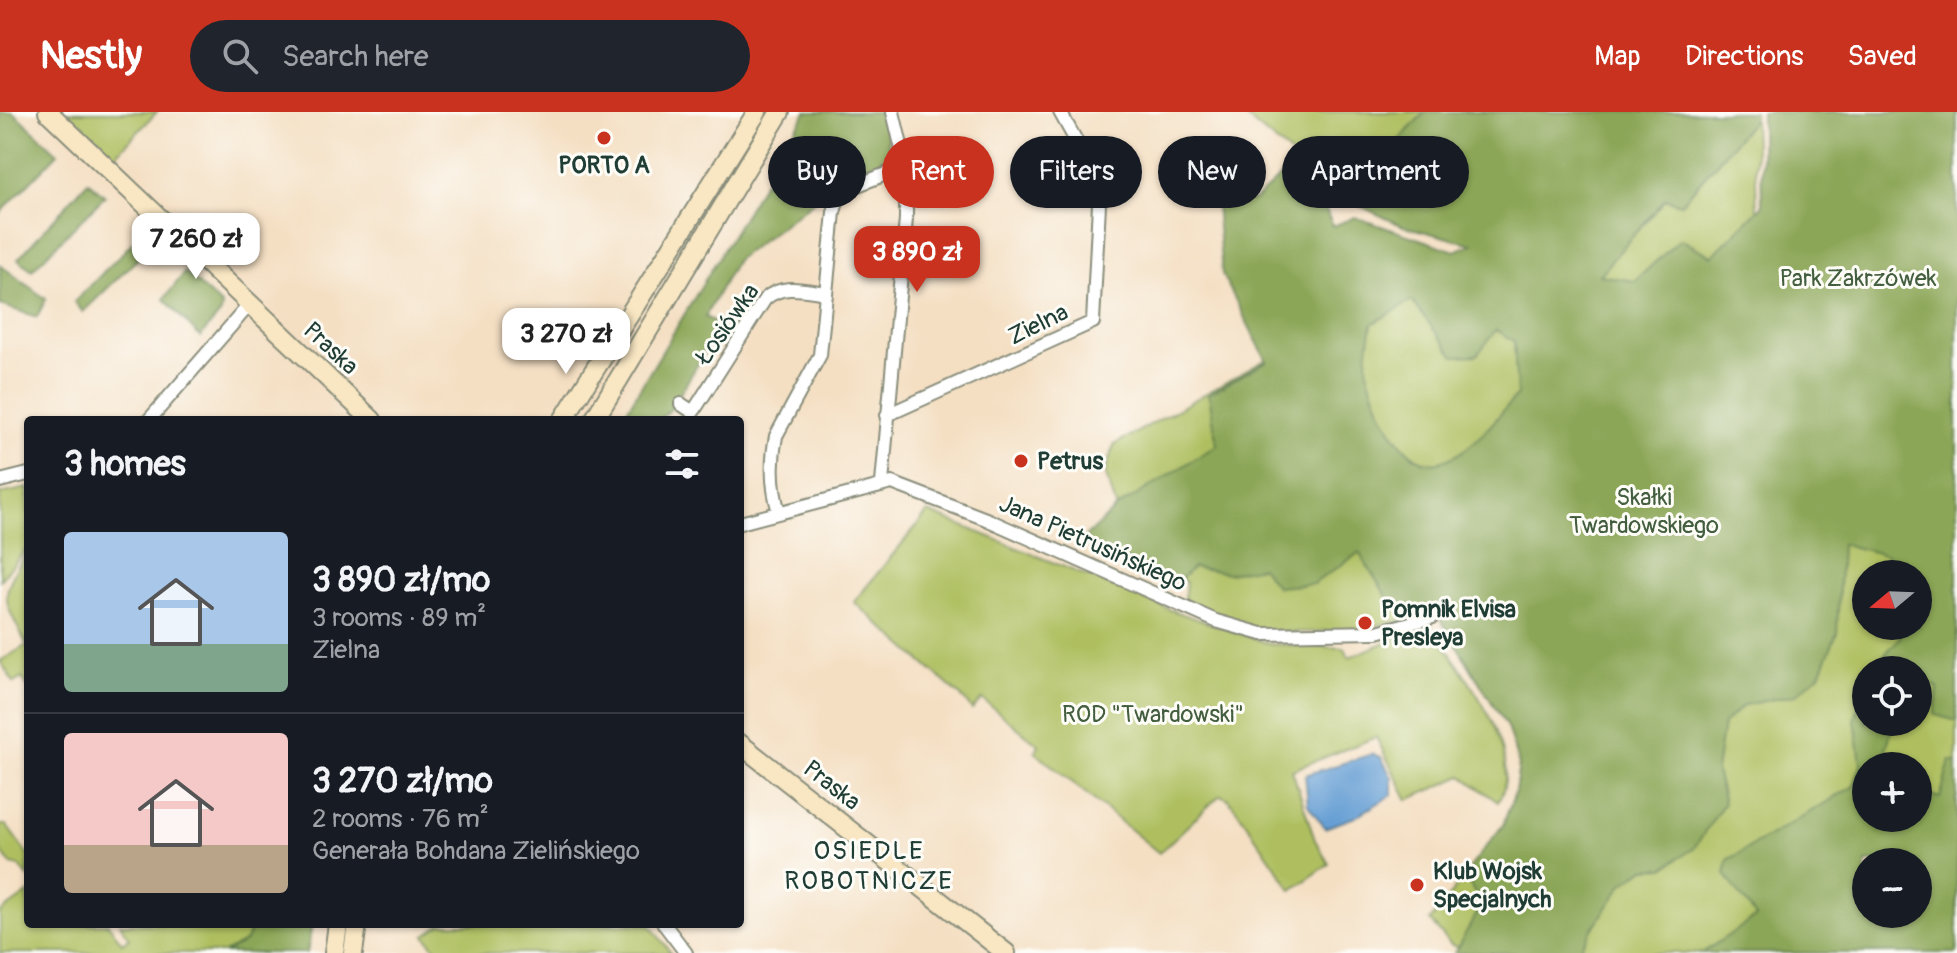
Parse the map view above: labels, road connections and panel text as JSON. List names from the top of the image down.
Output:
{
  "streets": {
    "street": [
      "Łosiówka",
      "Zielna",
      "Praska",
      "Jana Pietrusińskiego"
    ]
  },
  "districts": ["OSIEDLE ROBOTNICZE"],
  "parks": ["Park Zakrzówek", "Skałki Twardowskiego", "ROD \"Twardowski\""],
  "places": [
    "PORTO A",
    "Petrus",
    "Pomnik Elvisa Presleya",
    "Klub Wojsk Specjalnych"
  ],
  "north": "left",
  "page": {
    "header": "Nestly",
    "search": "Search here",
    "nav": ["Map", "Directions", "Saved"],
    "chip": [
      "Buy",
      "Rent",
      "Filters",
      "New",
      "Apartment"
    ],
    "price": ["7 260 zł", "3 890 zł", "3 270 zł"],
    "heading": "3 homes",
    "list": [
      {
        "name": "3 890 zł/mo",
        "note": "3 rooms · 89 m² · Zielna"
      },
      {
        "name": "3 270 zł/mo",
        "note": "2 rooms · 76 m² · Generała Bohdana Zielińskiego"
      }
    ],
    "map_buttons": ["+", "−"]
  }
}
